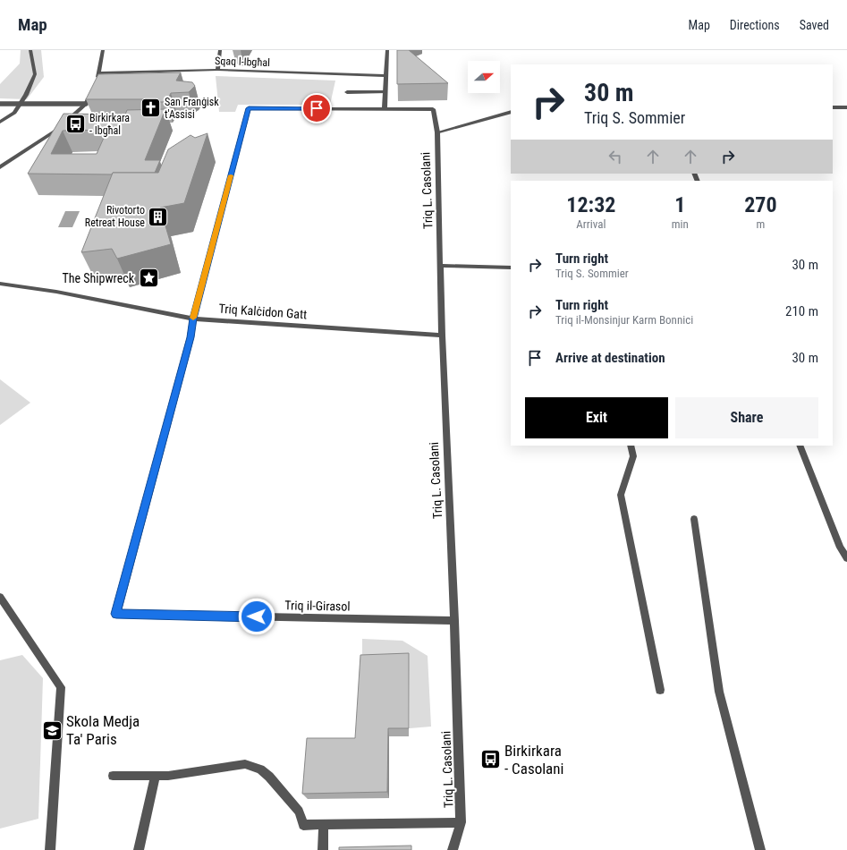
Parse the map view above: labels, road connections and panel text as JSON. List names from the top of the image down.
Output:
{
  "streets": {
    "street": [
      "Sqaq l-Ibgħal",
      "Triq L. Casolani",
      "Triq Kalċidon Gatt",
      "Triq il-Girasol"
    ]
  },
  "crossings": [
    ["Triq L. Casolani", "Triq Kalċidon Gatt"],
    ["Triq L. Casolani", "Triq il-Girasol"],
    ["Triq Kalċidon Gatt", "Triq il-Girasol"]
  ],
  "places": {
    "church": ["San Franġisk t'Assisi"],
    "bus stop": ["Birkirkara - Ibgħal", "Birkirkara - Casolani"],
    "building": ["Rivotorto Retreat House"],
    "place": ["The Shipwreck"],
    "school or university": ["Skola Medja Ta' Paris"]
  },
  "north": "right",
  "page": {
    "header": "Map",
    "nav": ["Map", "Directions", "Saved"],
    "turn": ["30 m", "Triq S. Sommier"],
    "eta": [
      "12:32",
      "Arrival",
      "1",
      "min",
      "270",
      "m"
    ],
    "list": [
      {
        "name": "Turn right",
        "note": "Triq S. Sommier",
        "value": "30 m"
      },
      {
        "name": "Turn right",
        "note": "Triq il-Monsinjur Karm Bonnici",
        "value": "210 m"
      },
      {
        "name": "Arrive at destination",
        "value": "30 m"
      }
    ],
    "buttons": ["Exit", "Share"]
  }
}
